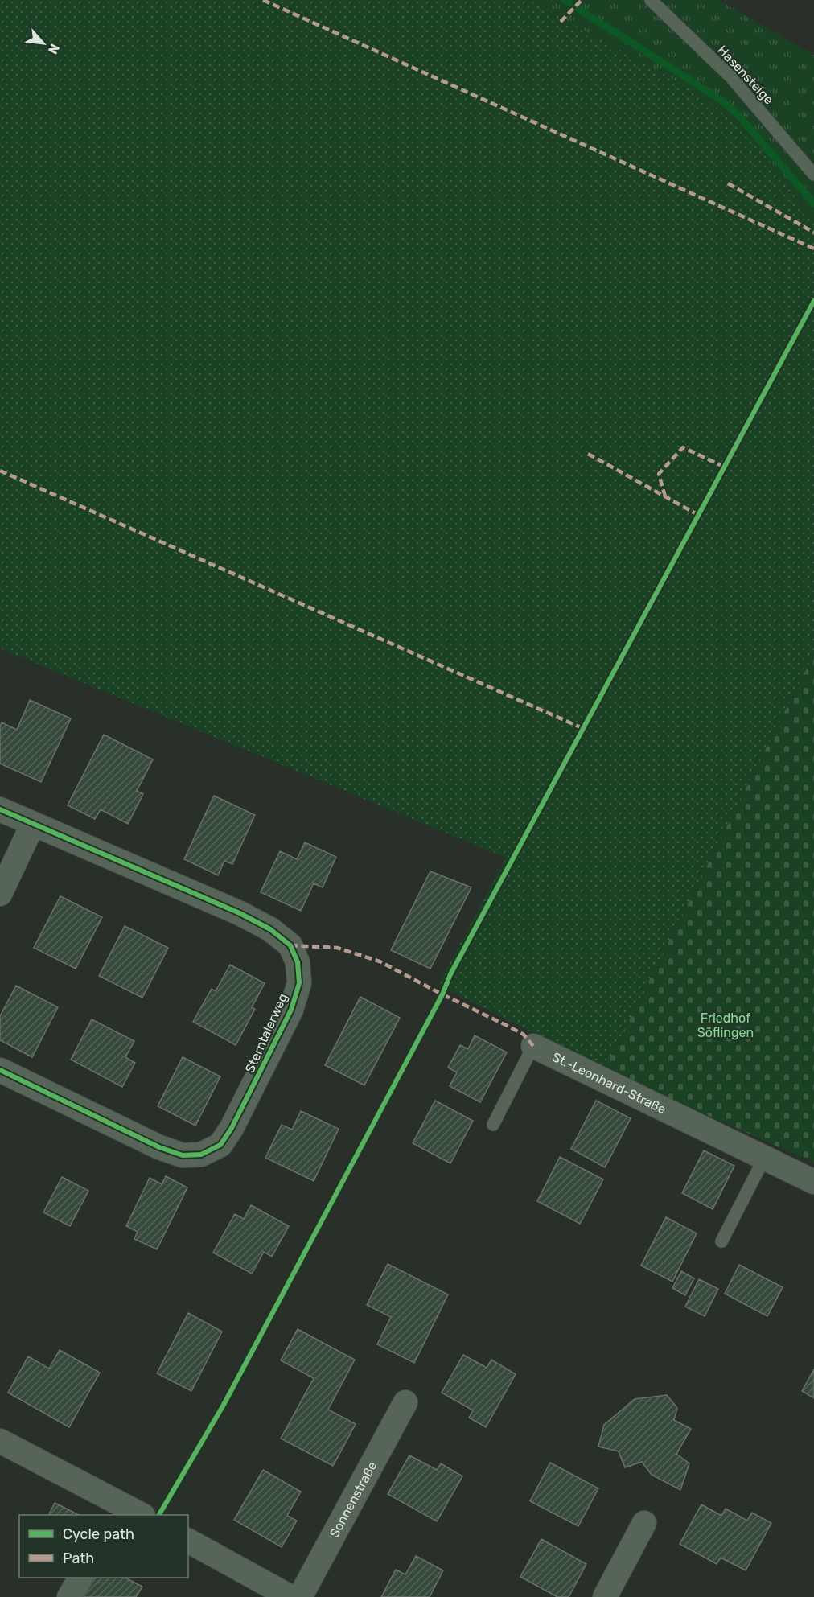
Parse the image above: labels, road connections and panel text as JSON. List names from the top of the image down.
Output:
{
  "streets": {
    "street": ["Sterntalerweg", "St.-Leonhard-Straße", "Sonnenstraße"],
    "lane": ["Hasensteige"]
  },
  "parks": ["Friedhof Söflingen"],
  "legend": ["Cycle path", "Path"],
  "north": "bottom right"
}
